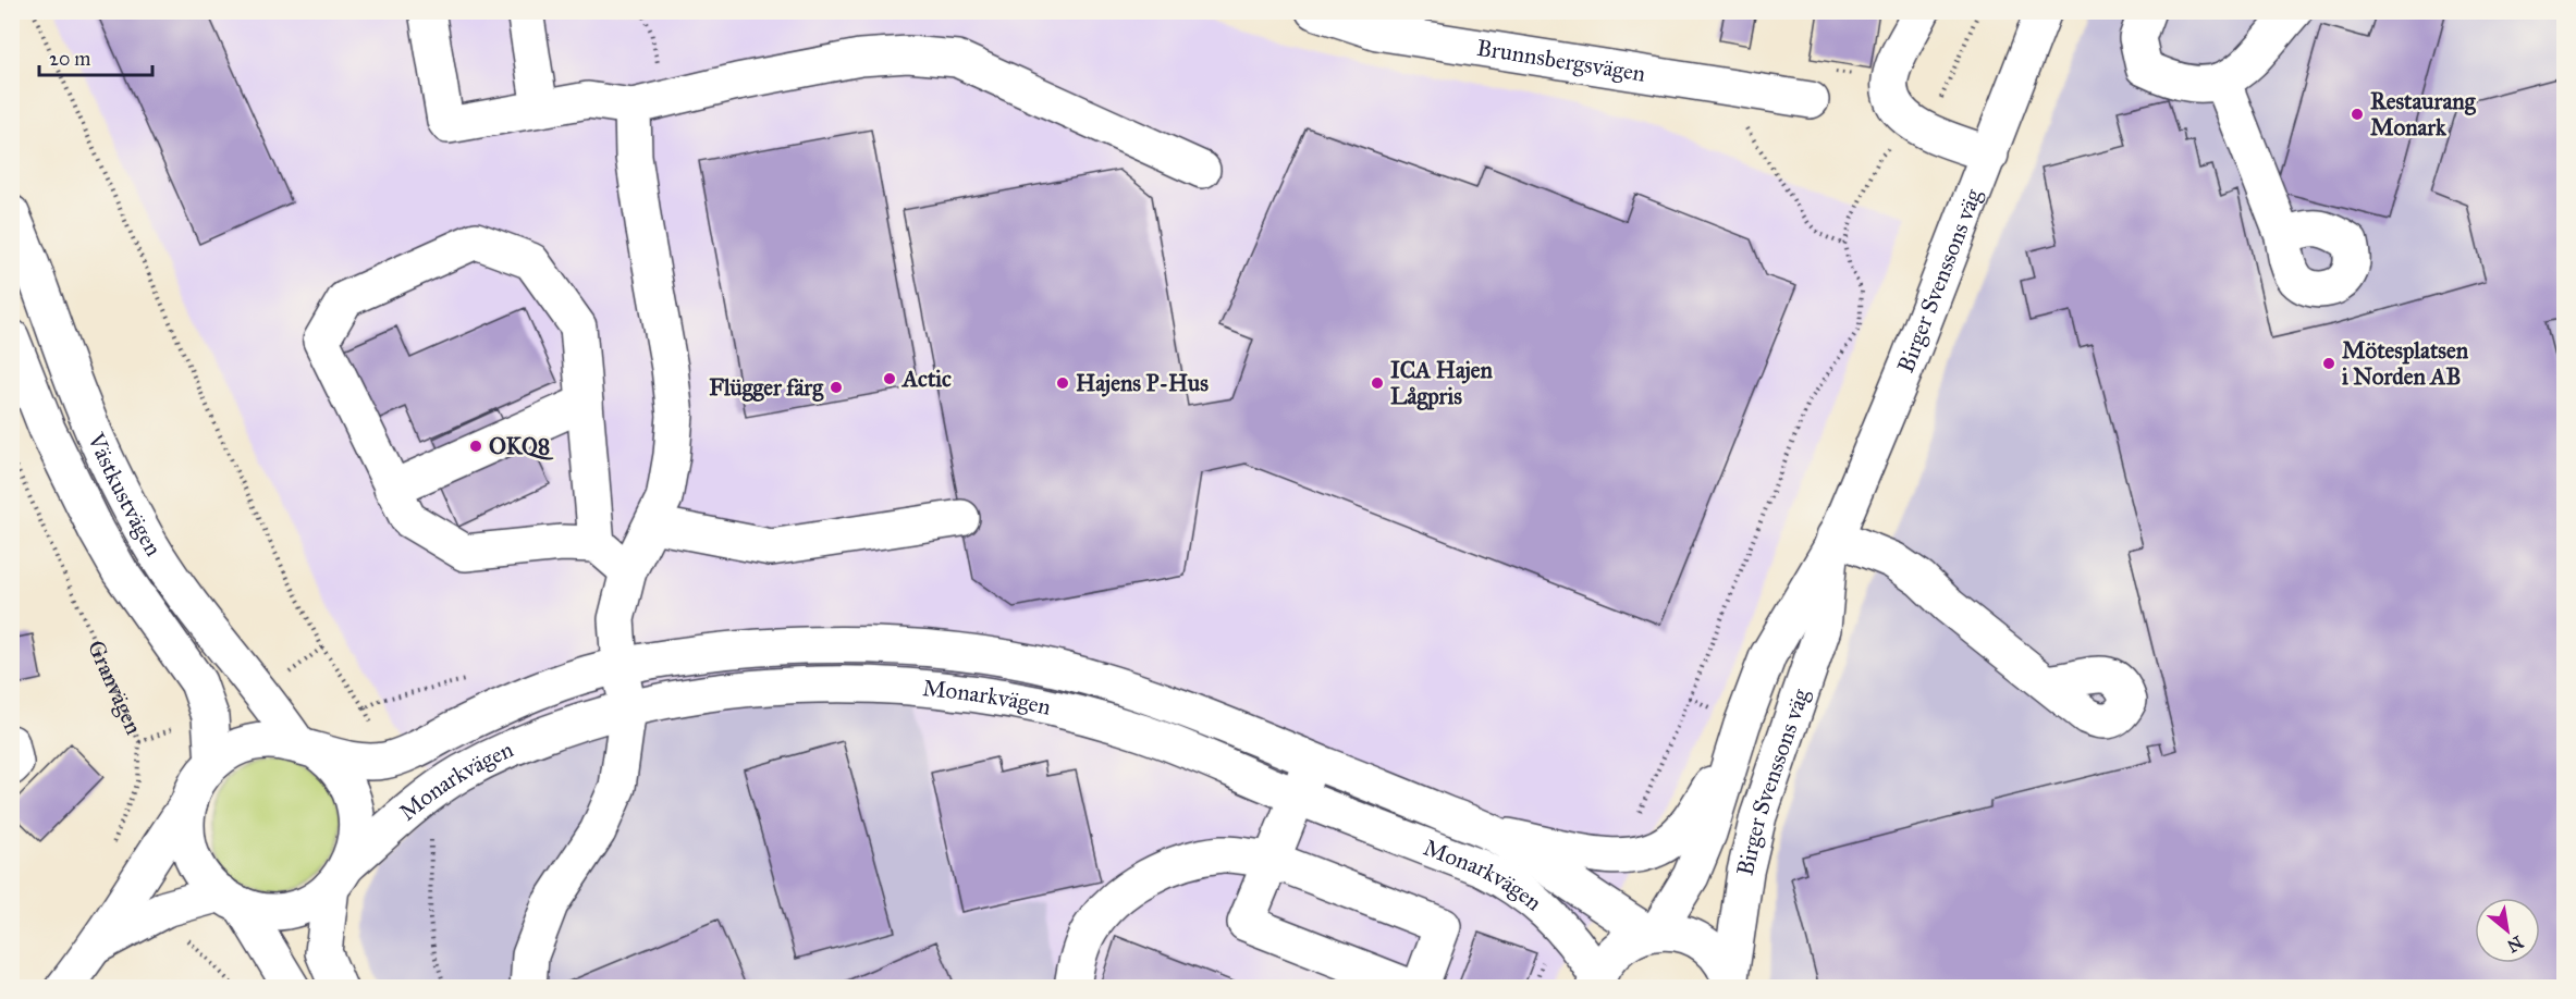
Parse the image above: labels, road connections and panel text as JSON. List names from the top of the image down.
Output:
{
  "streets": {
    "street": [
      "Brunnsbergsvägen",
      "Birger Svenssons väg",
      "Västkustvägen",
      "Monarkvägen"
    ],
    "path": ["Granvägen"]
  },
  "crossings": [
    ["Birger Svenssons väg", "Monarkvägen"],
    ["Västkustvägen", "Monarkvägen"]
  ],
  "places": [
    "Restaurang Monark",
    "Mötesplatsen i Norden AB",
    "Actic",
    "Hajens P-Hus",
    "ICA Hajen Lågpris",
    "Flügger färg",
    "OKQ8"
  ],
  "scale_bar": "20 m",
  "north": "bottom right"
}
